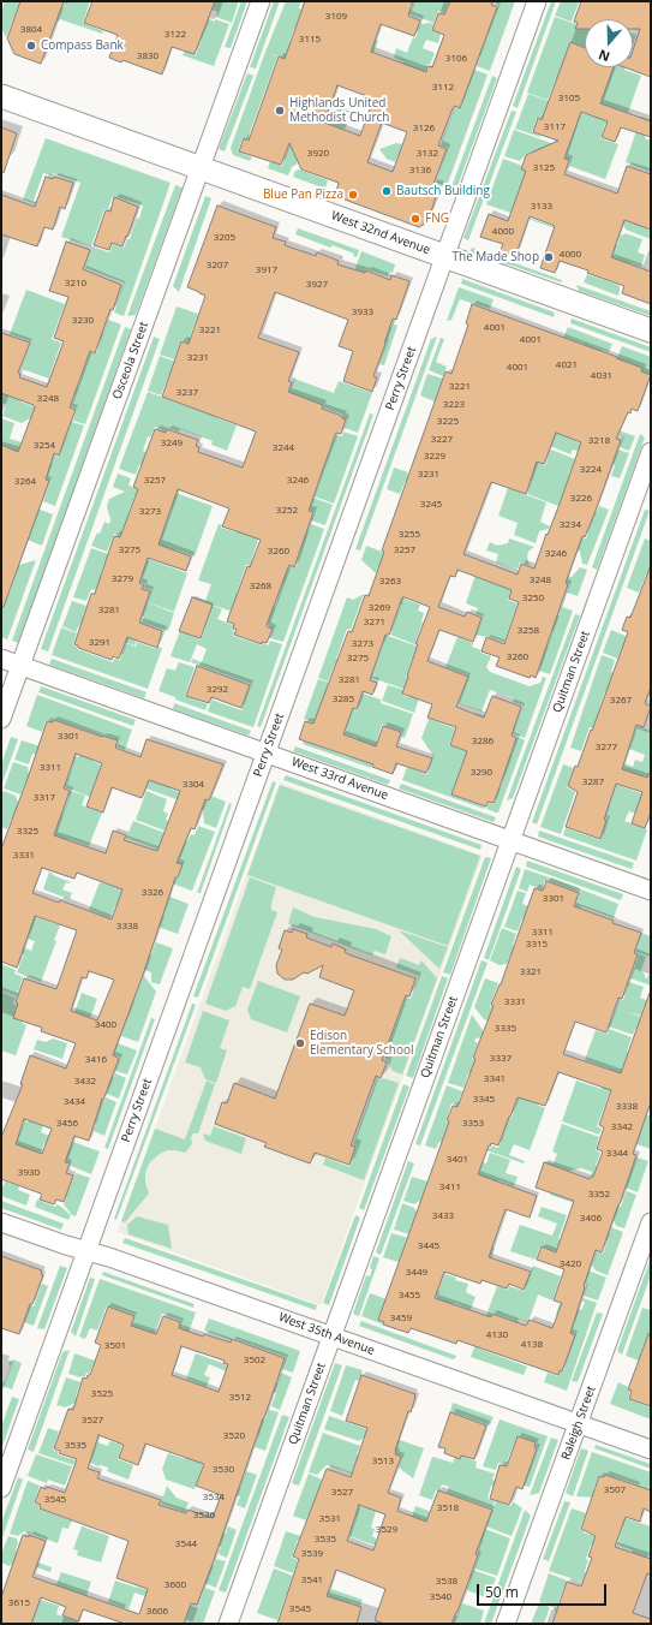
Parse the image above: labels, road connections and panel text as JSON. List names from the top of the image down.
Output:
{
  "streets": {
    "street": [
      "West 32nd Avenue",
      "Osceola Street",
      "Perry Street",
      "Quitman Street",
      "West 33rd Avenue",
      "West 35th Avenue",
      "Raleigh Street"
    ]
  },
  "crossings": [
    ["West 32nd Avenue", "Osceola Street"],
    ["West 32nd Avenue", "Perry Street"],
    ["Osceola Street", "West 33rd Avenue"],
    ["Perry Street", "West 33rd Avenue"],
    ["Perry Street", "West 35th Avenue"],
    ["Quitman Street", "West 33rd Avenue"],
    ["Quitman Street", "West 35th Avenue"],
    ["West 35th Avenue", "Raleigh Street"]
  ],
  "places": [
    "Compass Bank",
    "Highlands United Methodist Church",
    "Bautsch Building",
    "Blue Pan Pizza",
    "FNG",
    "The Made Shop",
    "Edison Elementary School"
  ],
  "house_numbers": [
    "3109",
    "3804",
    "3122",
    "3115",
    "3830",
    "3106",
    "3112",
    "3105",
    "3117",
    "3126",
    "3920",
    "3132",
    "3125",
    "3136",
    "3133",
    "4000",
    "3205",
    "4000",
    "3207",
    "3917",
    "3210",
    "3927",
    "3933",
    "3230",
    "4001",
    "3221",
    "4001",
    "3231",
    "4021",
    "4001",
    "4031",
    "3221",
    "3237",
    "3248",
    "3223",
    "3225",
    "3227",
    "3218",
    "3249",
    "3254",
    "3244",
    "3229",
    "3224",
    "3231",
    "3257",
    "3246",
    "3264",
    "3226",
    "3245",
    "3252",
    "3273",
    "3234",
    "3255",
    "3275",
    "3257",
    "3260",
    "3246",
    "3279",
    "3248",
    "3263",
    "3268",
    "3250",
    "3269",
    "3281",
    "3271",
    "3258",
    "3291",
    "3273",
    "3260",
    "3275",
    "3281",
    "3292",
    "3285",
    "3267",
    "3301",
    "3286",
    "3277",
    "3311",
    "3290",
    "3287",
    "3304",
    "3317",
    "3325",
    "3331",
    "3326",
    "3301",
    "3338",
    "3311",
    "3315",
    "3321",
    "3331",
    "3400",
    "3335",
    "3337",
    "3416",
    "3341",
    "3432",
    "3345",
    "3434",
    "3338",
    "3456",
    "3353",
    "3342",
    "3344",
    "3401",
    "3930",
    "3411",
    "3352",
    "3433",
    "3406",
    "3445",
    "3420",
    "3449",
    "3455",
    "3459",
    "4130",
    "4138",
    "3501",
    "3502",
    "3525",
    "3512",
    "3527",
    "3520",
    "3535",
    "3513",
    "3530",
    "3507",
    "3527",
    "3534",
    "3545",
    "3518",
    "3536",
    "3531",
    "3529",
    "3535",
    "3544",
    "3539",
    "3541",
    "3538",
    "3600",
    "3540",
    "3615",
    "3545",
    "3606"
  ],
  "scale_bar": "50 m",
  "north": "bottom"
}
